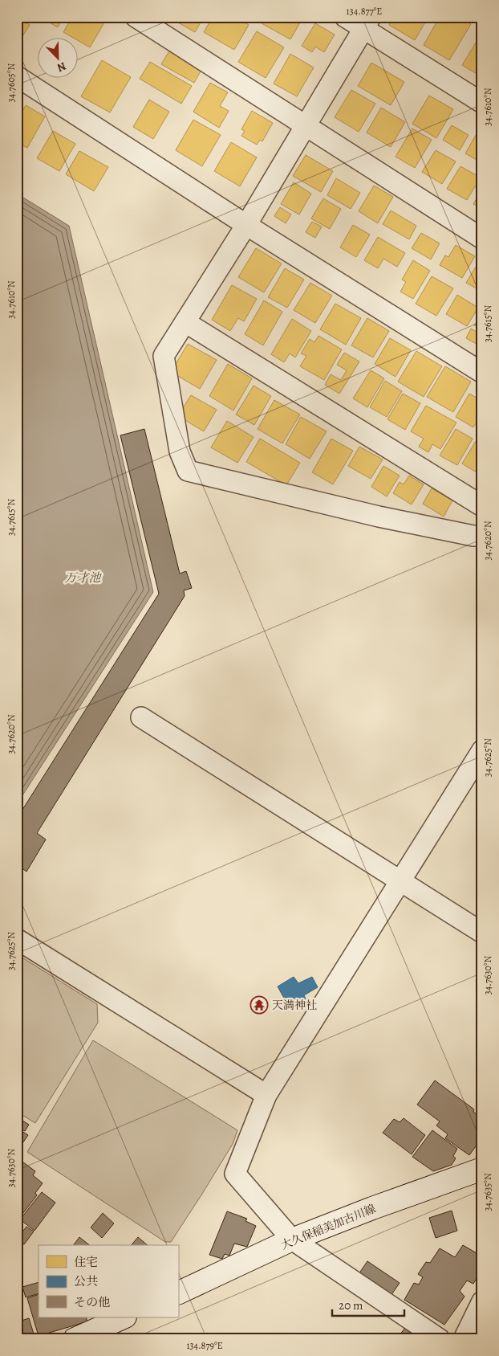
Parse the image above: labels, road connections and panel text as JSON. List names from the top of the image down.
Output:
{
  "streets": {
    "main road": ["大久保稲美加古川線"]
  },
  "water": ["万才池"],
  "places": {
    "temple": ["天満神社"]
  },
  "legend": ["住宅", "公共", "その他"],
  "scale_bar": "20 m",
  "north": "bottom right",
  "coordinates": [
    "134.877°E",
    "34.7605°N",
    "34.7610°N",
    "34.7615°N",
    "34.7620°N",
    "34.7625°N",
    "34.7630°N",
    "34.7635°N",
    "134.879°E"
  ]
}
